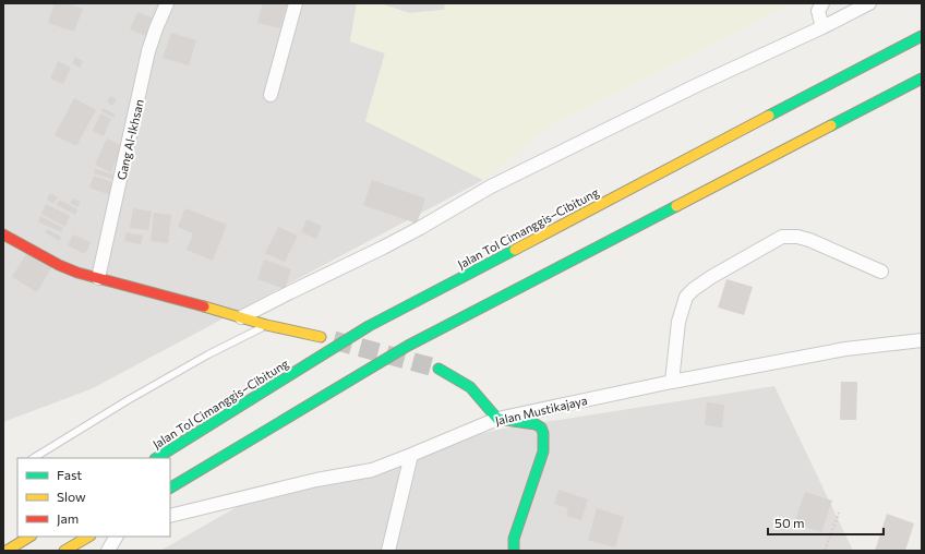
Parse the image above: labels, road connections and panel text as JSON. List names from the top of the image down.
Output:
{
  "streets": {
    "main road": ["Jalan Tol Cimanggis–Cibitung"],
    "street": ["Gang Al-Ikhsan", "Jalan Mustikajaya"]
  },
  "legend": ["Fast", "Slow", "Jam"],
  "scale_bar": "50 m"
}
